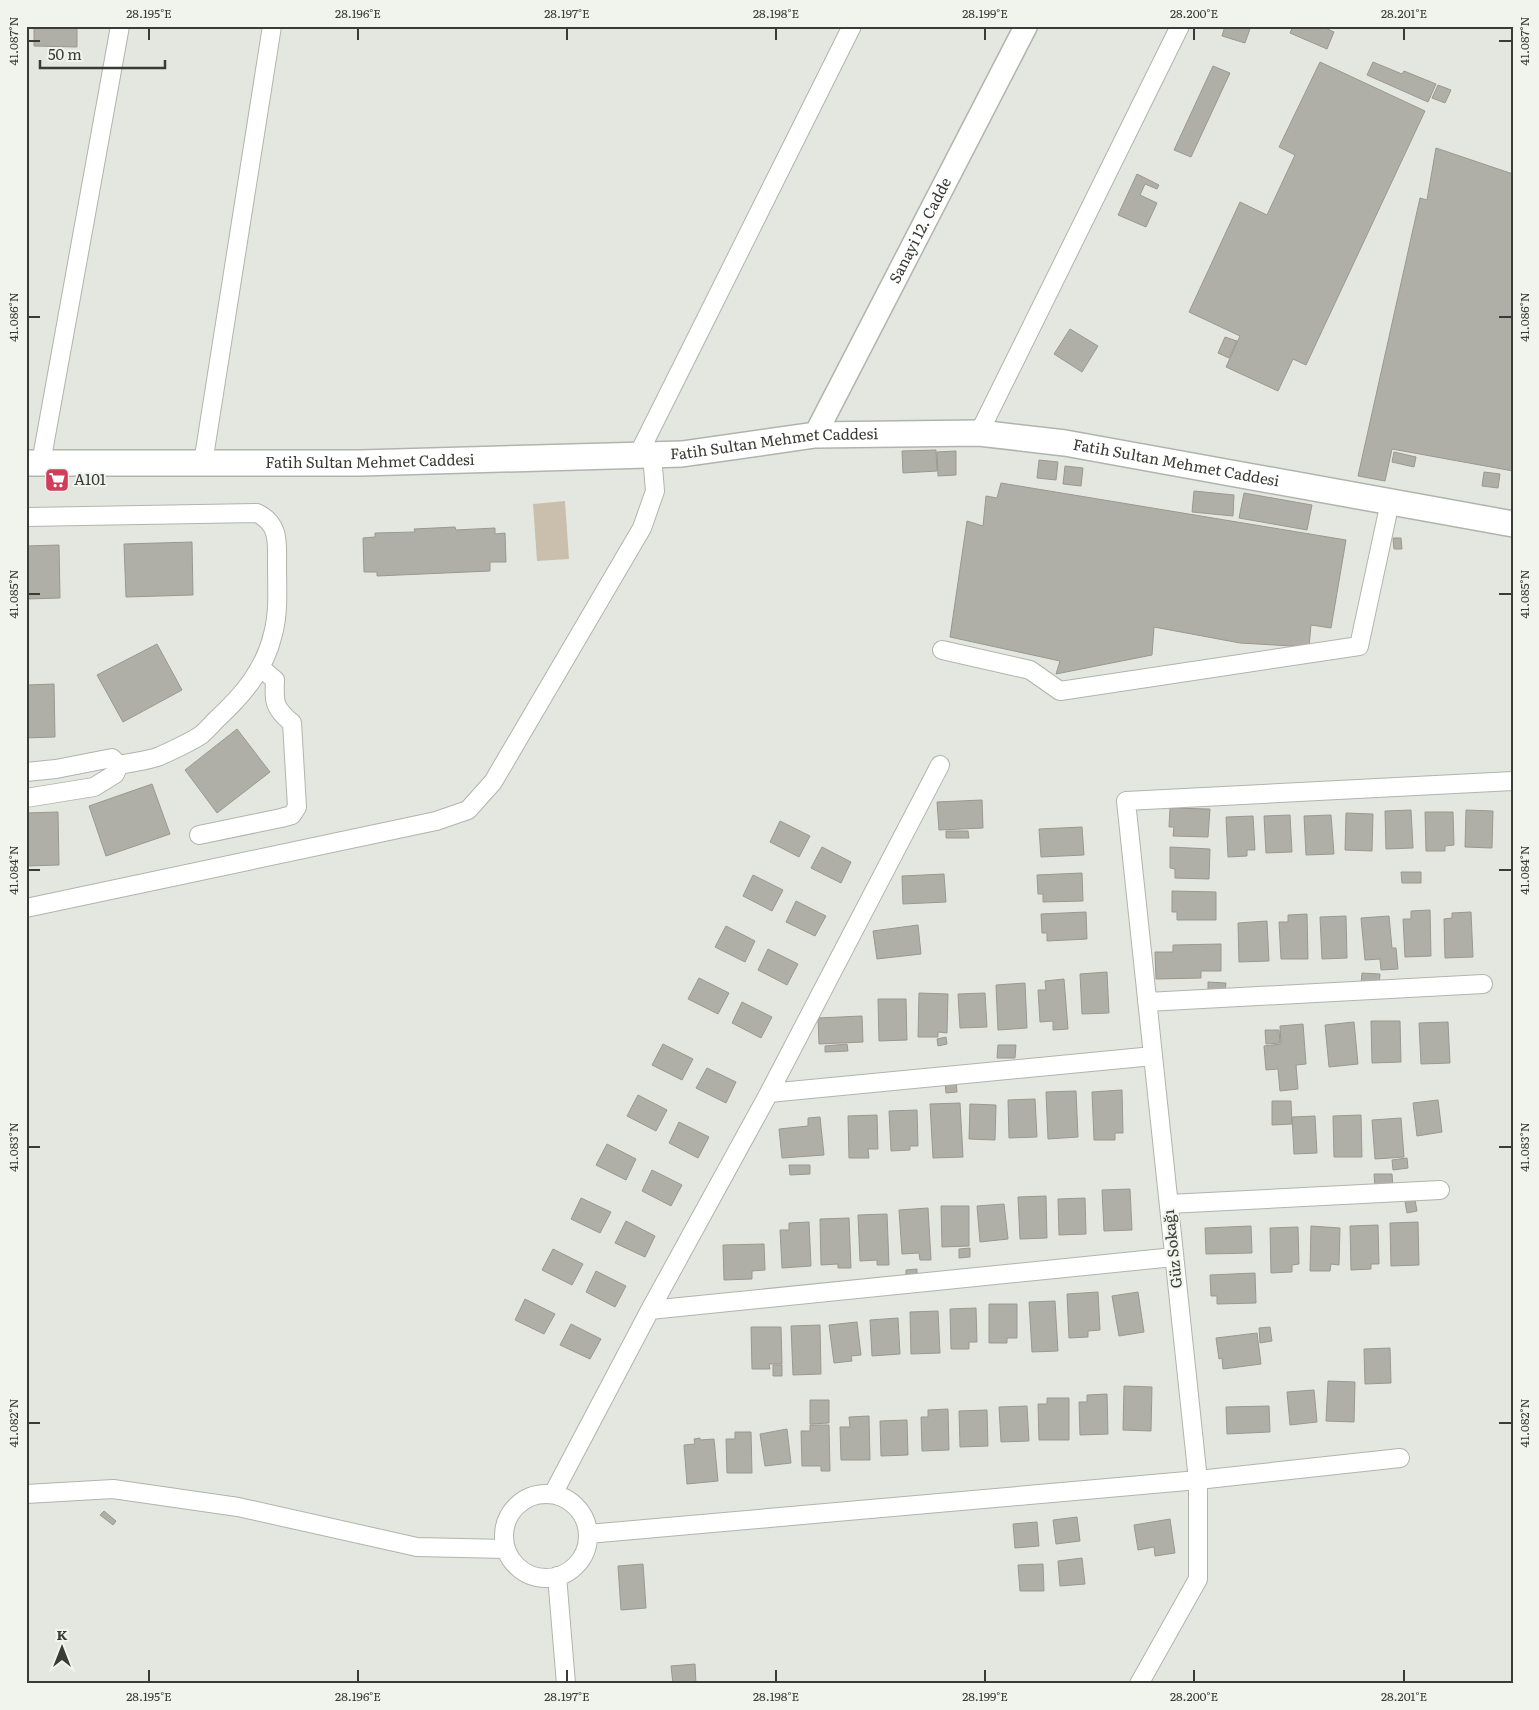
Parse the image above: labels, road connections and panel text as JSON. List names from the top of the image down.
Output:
{
  "streets": {
    "main road": ["Fatih Sultan Mehmet Caddesi"],
    "street": ["Sanayi 12. Cadde", "Güz Sokağı"]
  },
  "crossings": [
    ["Sanayi 12. Cadde", "Fatih Sultan Mehmet Caddesi"]
  ],
  "places": {
    "supermarket": ["A101"]
  },
  "scale_bar": "50 m",
  "north": "top",
  "coordinates": [
    "28.195°E",
    "28.196°E",
    "28.197°E",
    "28.198°E",
    "28.199°E",
    "28.200°E",
    "28.201°E",
    "41.087°N",
    "41.086°N",
    "41.085°N",
    "41.084°N",
    "41.083°N",
    "41.082°N"
  ]
}
